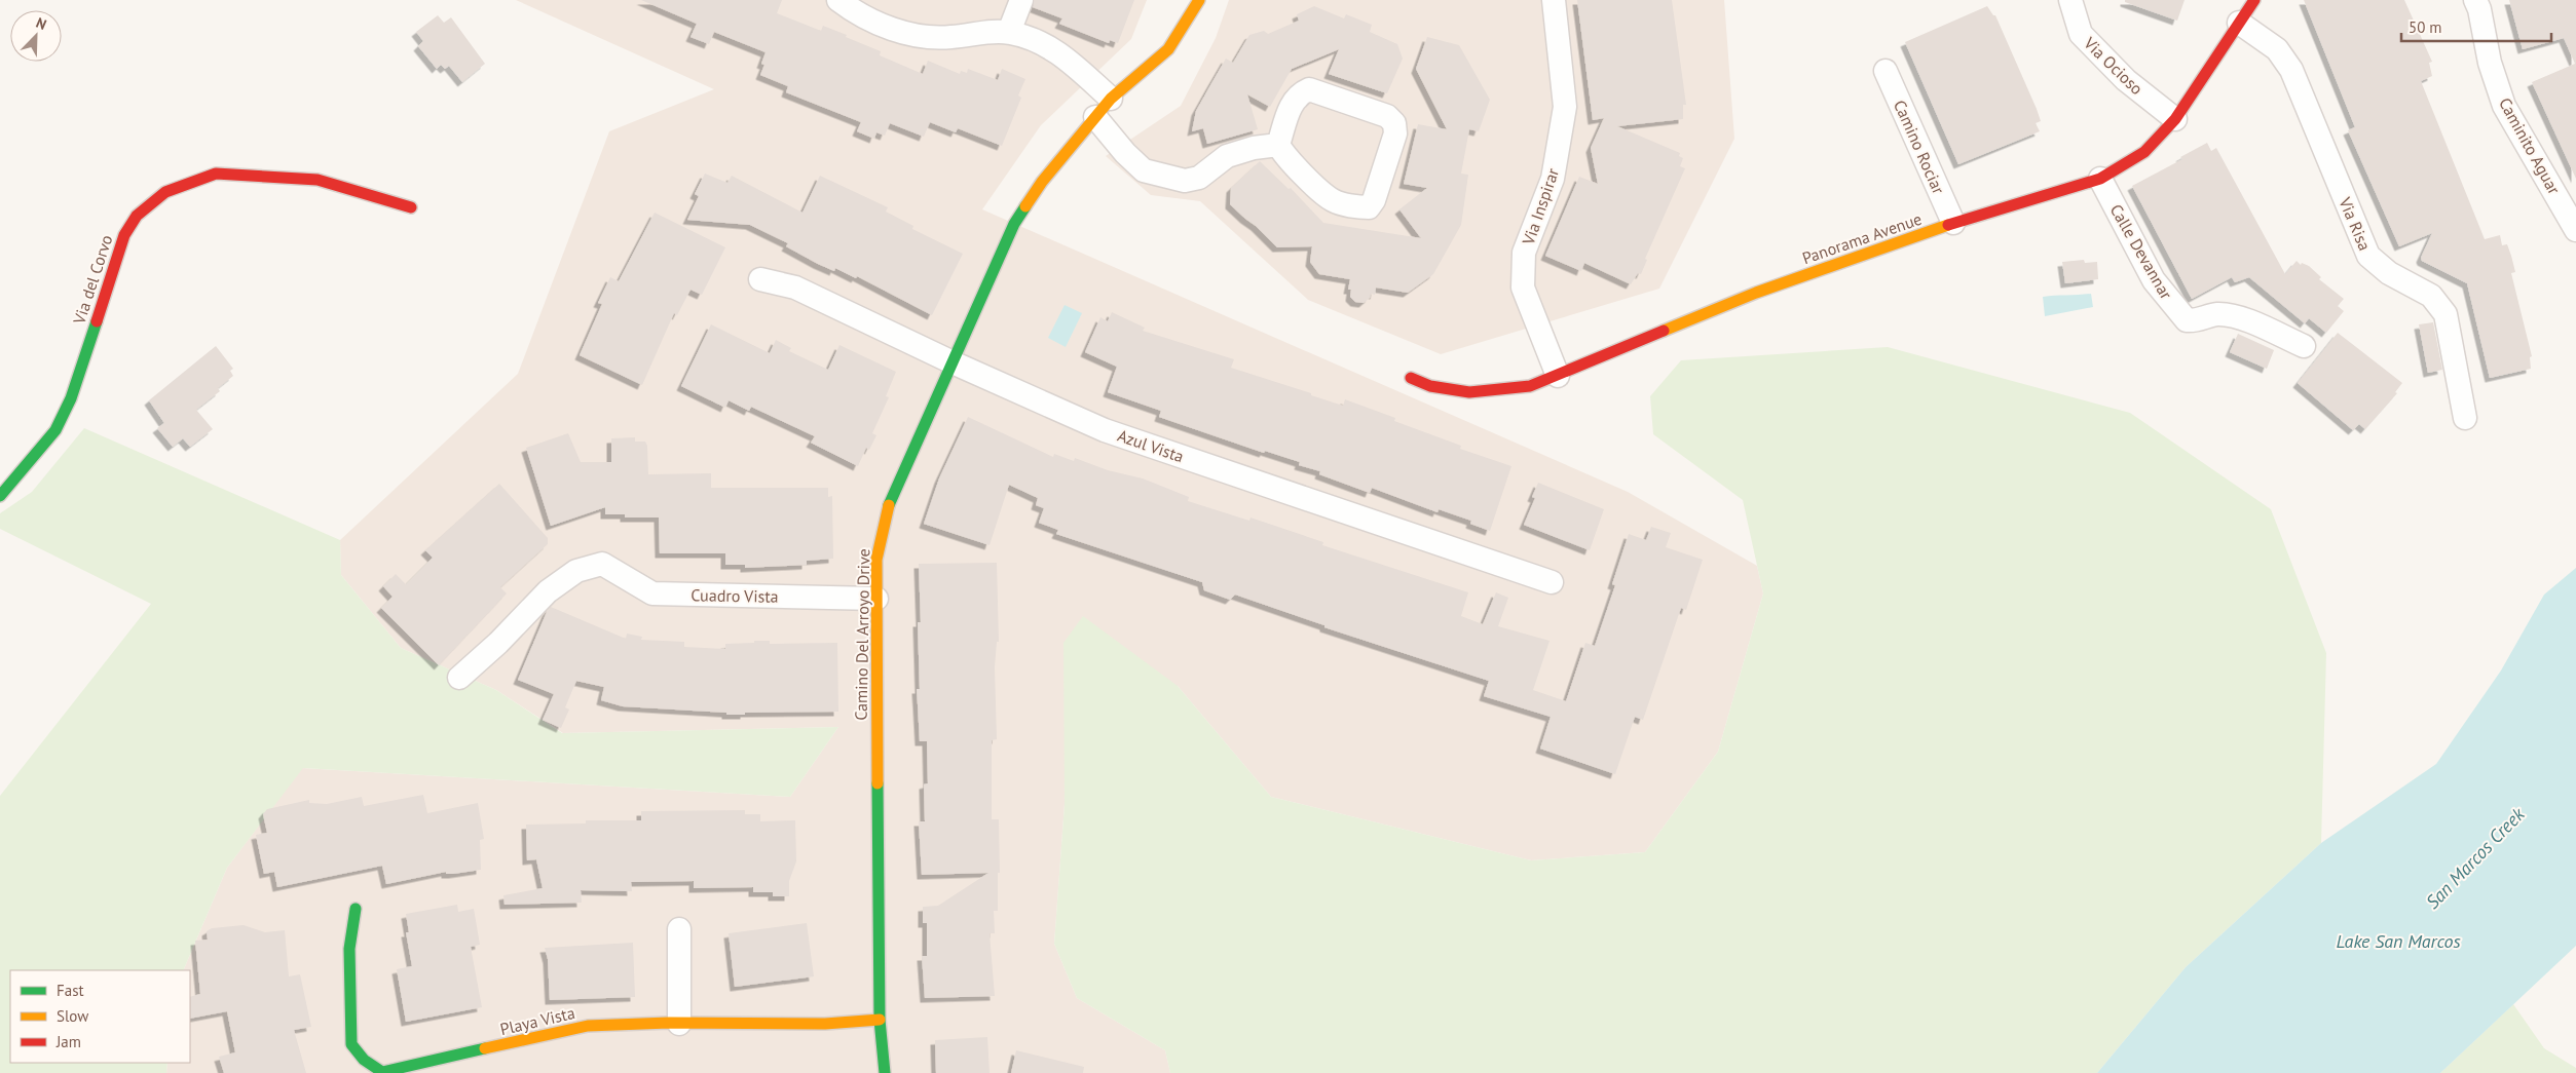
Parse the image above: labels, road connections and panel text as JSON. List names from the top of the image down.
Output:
{
  "streets": {
    "street": [
      "Via Ocioso",
      "Caminito Aguar",
      "Camino Rociar",
      "Via Inspirar",
      "Via Risa",
      "Panorama Avenue",
      "Calle Devannar",
      "Via del Corvo",
      "Azul Vista",
      "Cuadro Vista",
      "Camino Del Arroyo Drive",
      "Playa Vista"
    ]
  },
  "crossings": [
    ["Via Ocioso", "Panorama Avenue"],
    ["Camino Rociar", "Panorama Avenue"],
    ["Via Inspirar", "Panorama Avenue"],
    ["Via Risa", "Panorama Avenue"],
    ["Panorama Avenue", "Calle Devannar"],
    ["Azul Vista", "Camino Del Arroyo Drive"],
    ["Cuadro Vista", "Camino Del Arroyo Drive"],
    ["Camino Del Arroyo Drive", "Playa Vista"]
  ],
  "water": ["San Marcos Creek", "Lake San Marcos"],
  "legend": ["Fast", "Slow", "Jam"],
  "scale_bar": "50 m",
  "north": "top right"
}
